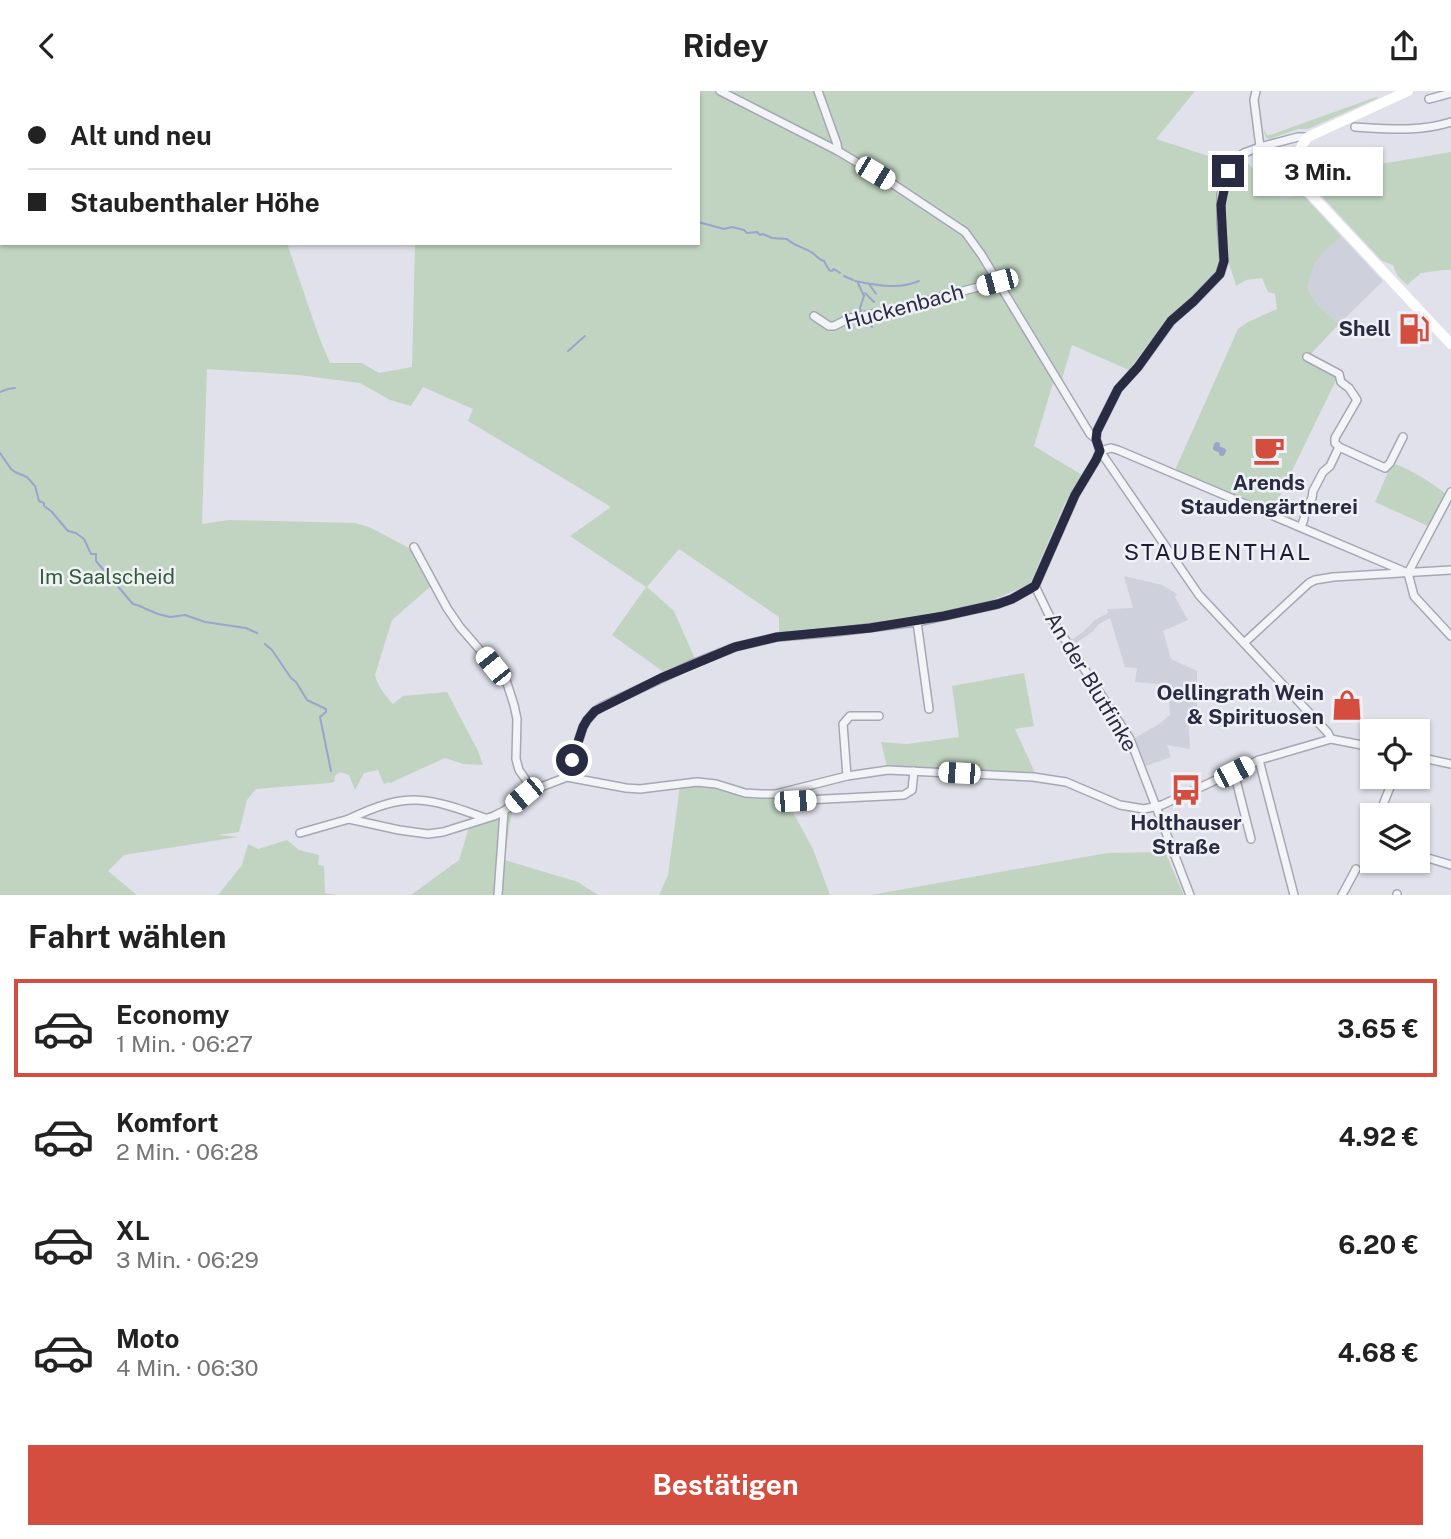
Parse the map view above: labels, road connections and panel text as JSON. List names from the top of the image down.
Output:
{
  "streets": {
    "street": ["Huckenbach", "An der Blutfinke"]
  },
  "districts": ["STAUBENTHAL"],
  "parks": ["Im Saalscheid"],
  "places": {
    "fuel station": ["Shell"],
    "cafe": ["Arends Staudengärtnerei"],
    "shop": ["Oellingrath Wein & Spirituosen"],
    "bus stop": ["Holthauser Straße"]
  },
  "page": {
    "header": "Ridey",
    "banner": ["Alt und neu", "Staubenthaler Höhe"],
    "bubble": "3 Min.",
    "heading": "Fahrt wählen",
    "list": [
      {
        "name": "Economy",
        "note": "1 Min. · 06:27",
        "value": "3.65 €"
      },
      {
        "name": "Komfort",
        "note": "2 Min. · 06:28",
        "value": "4.92 €"
      },
      {
        "name": "XL",
        "note": "3 Min. · 06:29",
        "value": "6.20 €"
      },
      {
        "name": "Moto",
        "note": "4 Min. · 06:30",
        "value": "4.68 €"
      }
    ],
    "buttons": "Bestätigen"
  }
}
